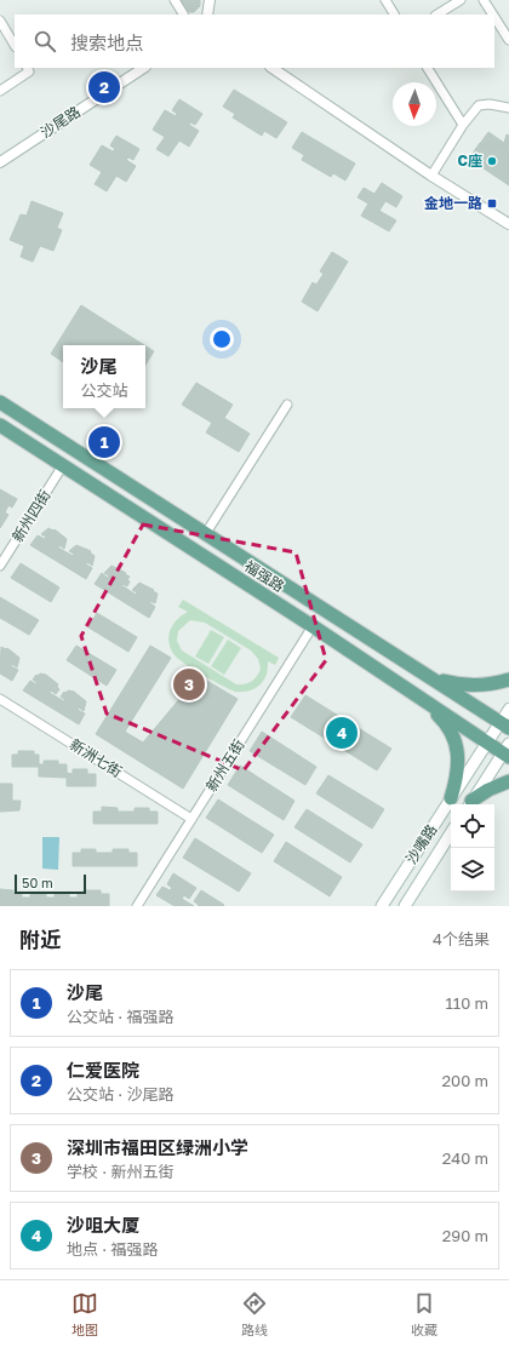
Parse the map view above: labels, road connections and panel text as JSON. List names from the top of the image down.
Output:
{
  "streets": {
    "main road": ["福强路", "沙嘴路"],
    "street": [
      "沙尾路",
      "新州四街",
      "新洲七街",
      "新州五街"
    ]
  },
  "crossings": [
    ["新州四街", "福强路"],
    ["福强路", "新州五街"],
    ["福强路", "沙嘴路"],
    ["新洲七街", "新州五街"]
  ],
  "places": {
    "other": ["C座"],
    "transit": ["金地一路"]
  },
  "scale_bar": "50 m",
  "north": "bottom",
  "page": {
    "search": "搜索地点",
    "pins": [
      "2",
      "1",
      "3",
      "4"
    ],
    "popup": ["沙尾", "公交站"],
    "scale": "50 m",
    "heading": ["附近", "4个结果"],
    "list": [
      {
        "mark": "1",
        "name": "沙尾",
        "note": "公交站 · 福强路",
        "value": "110 m"
      },
      {
        "mark": "2",
        "name": "仁爱医院",
        "note": "公交站 · 沙尾路",
        "value": "200 m"
      },
      {
        "mark": "3",
        "name": "深圳市福田区绿洲小学",
        "note": "学校 · 新州五街",
        "value": "240 m"
      },
      {
        "mark": "4",
        "name": "沙咀大厦",
        "note": "地点 · 福强路",
        "value": "290 m"
      }
    ],
    "nav": ["地图", "路线", "收藏"]
  }
}
